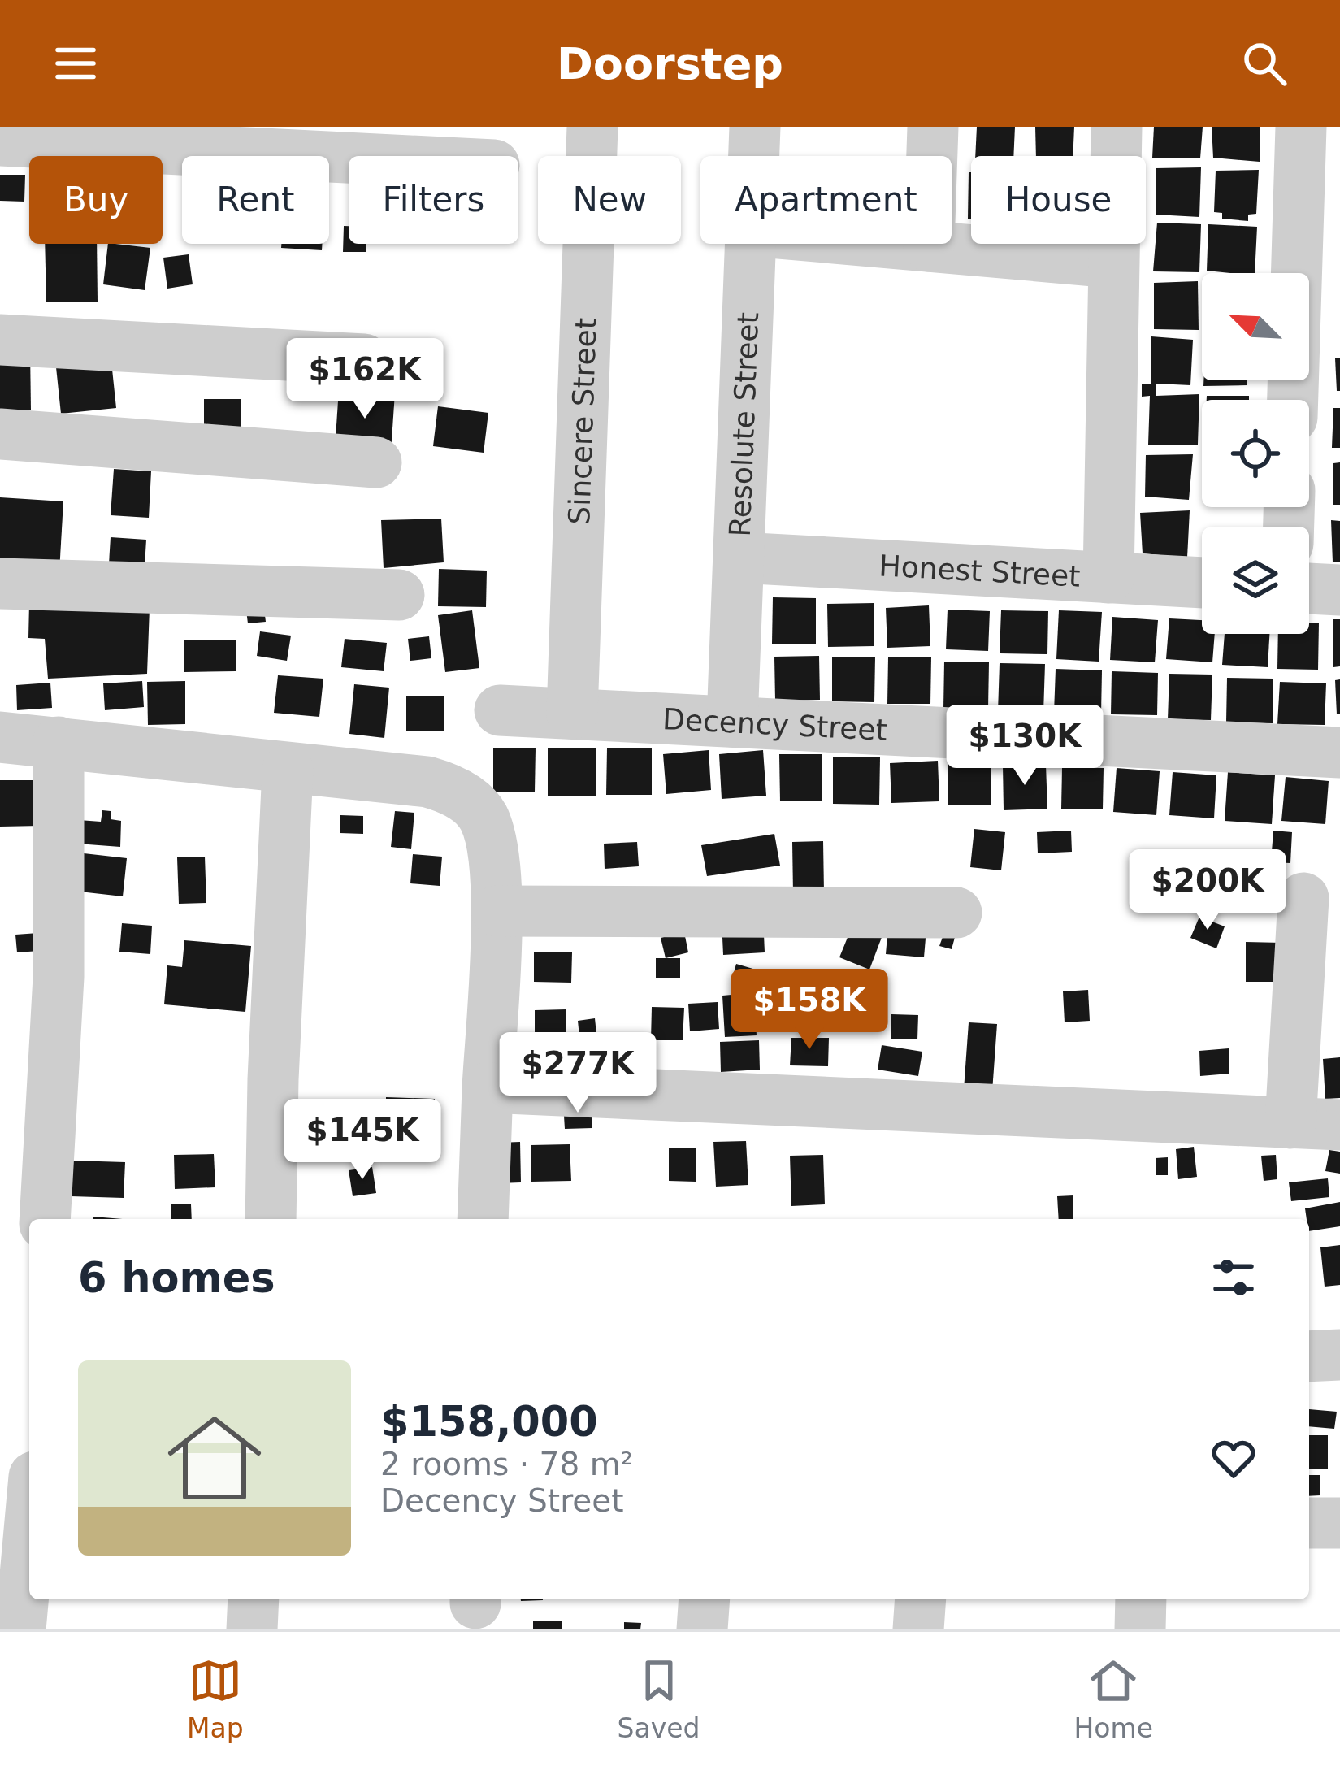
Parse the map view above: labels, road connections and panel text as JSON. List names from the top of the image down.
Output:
{
  "streets": {
    "street": [
      "Sincere Street",
      "Resolute Street",
      "Honest Street",
      "Decency Street"
    ]
  },
  "crossings": [
    ["Sincere Street", "Decency Street"],
    ["Resolute Street", "Honest Street"],
    ["Resolute Street", "Decency Street"]
  ],
  "north": "top left",
  "page": {
    "header": "Doorstep",
    "chip": [
      "Buy",
      "Rent",
      "Filters",
      "New",
      "Apartment",
      "House"
    ],
    "price": [
      "$162K",
      "$130K",
      "$200K",
      "$158K",
      "$277K",
      "$145K"
    ],
    "heading": "6 homes",
    "list": [
      {
        "name": "$158,000",
        "note": "2 rooms · 78 m² · Decency Street"
      }
    ],
    "tabs": ["Map", "Saved", "Home"]
  }
}
